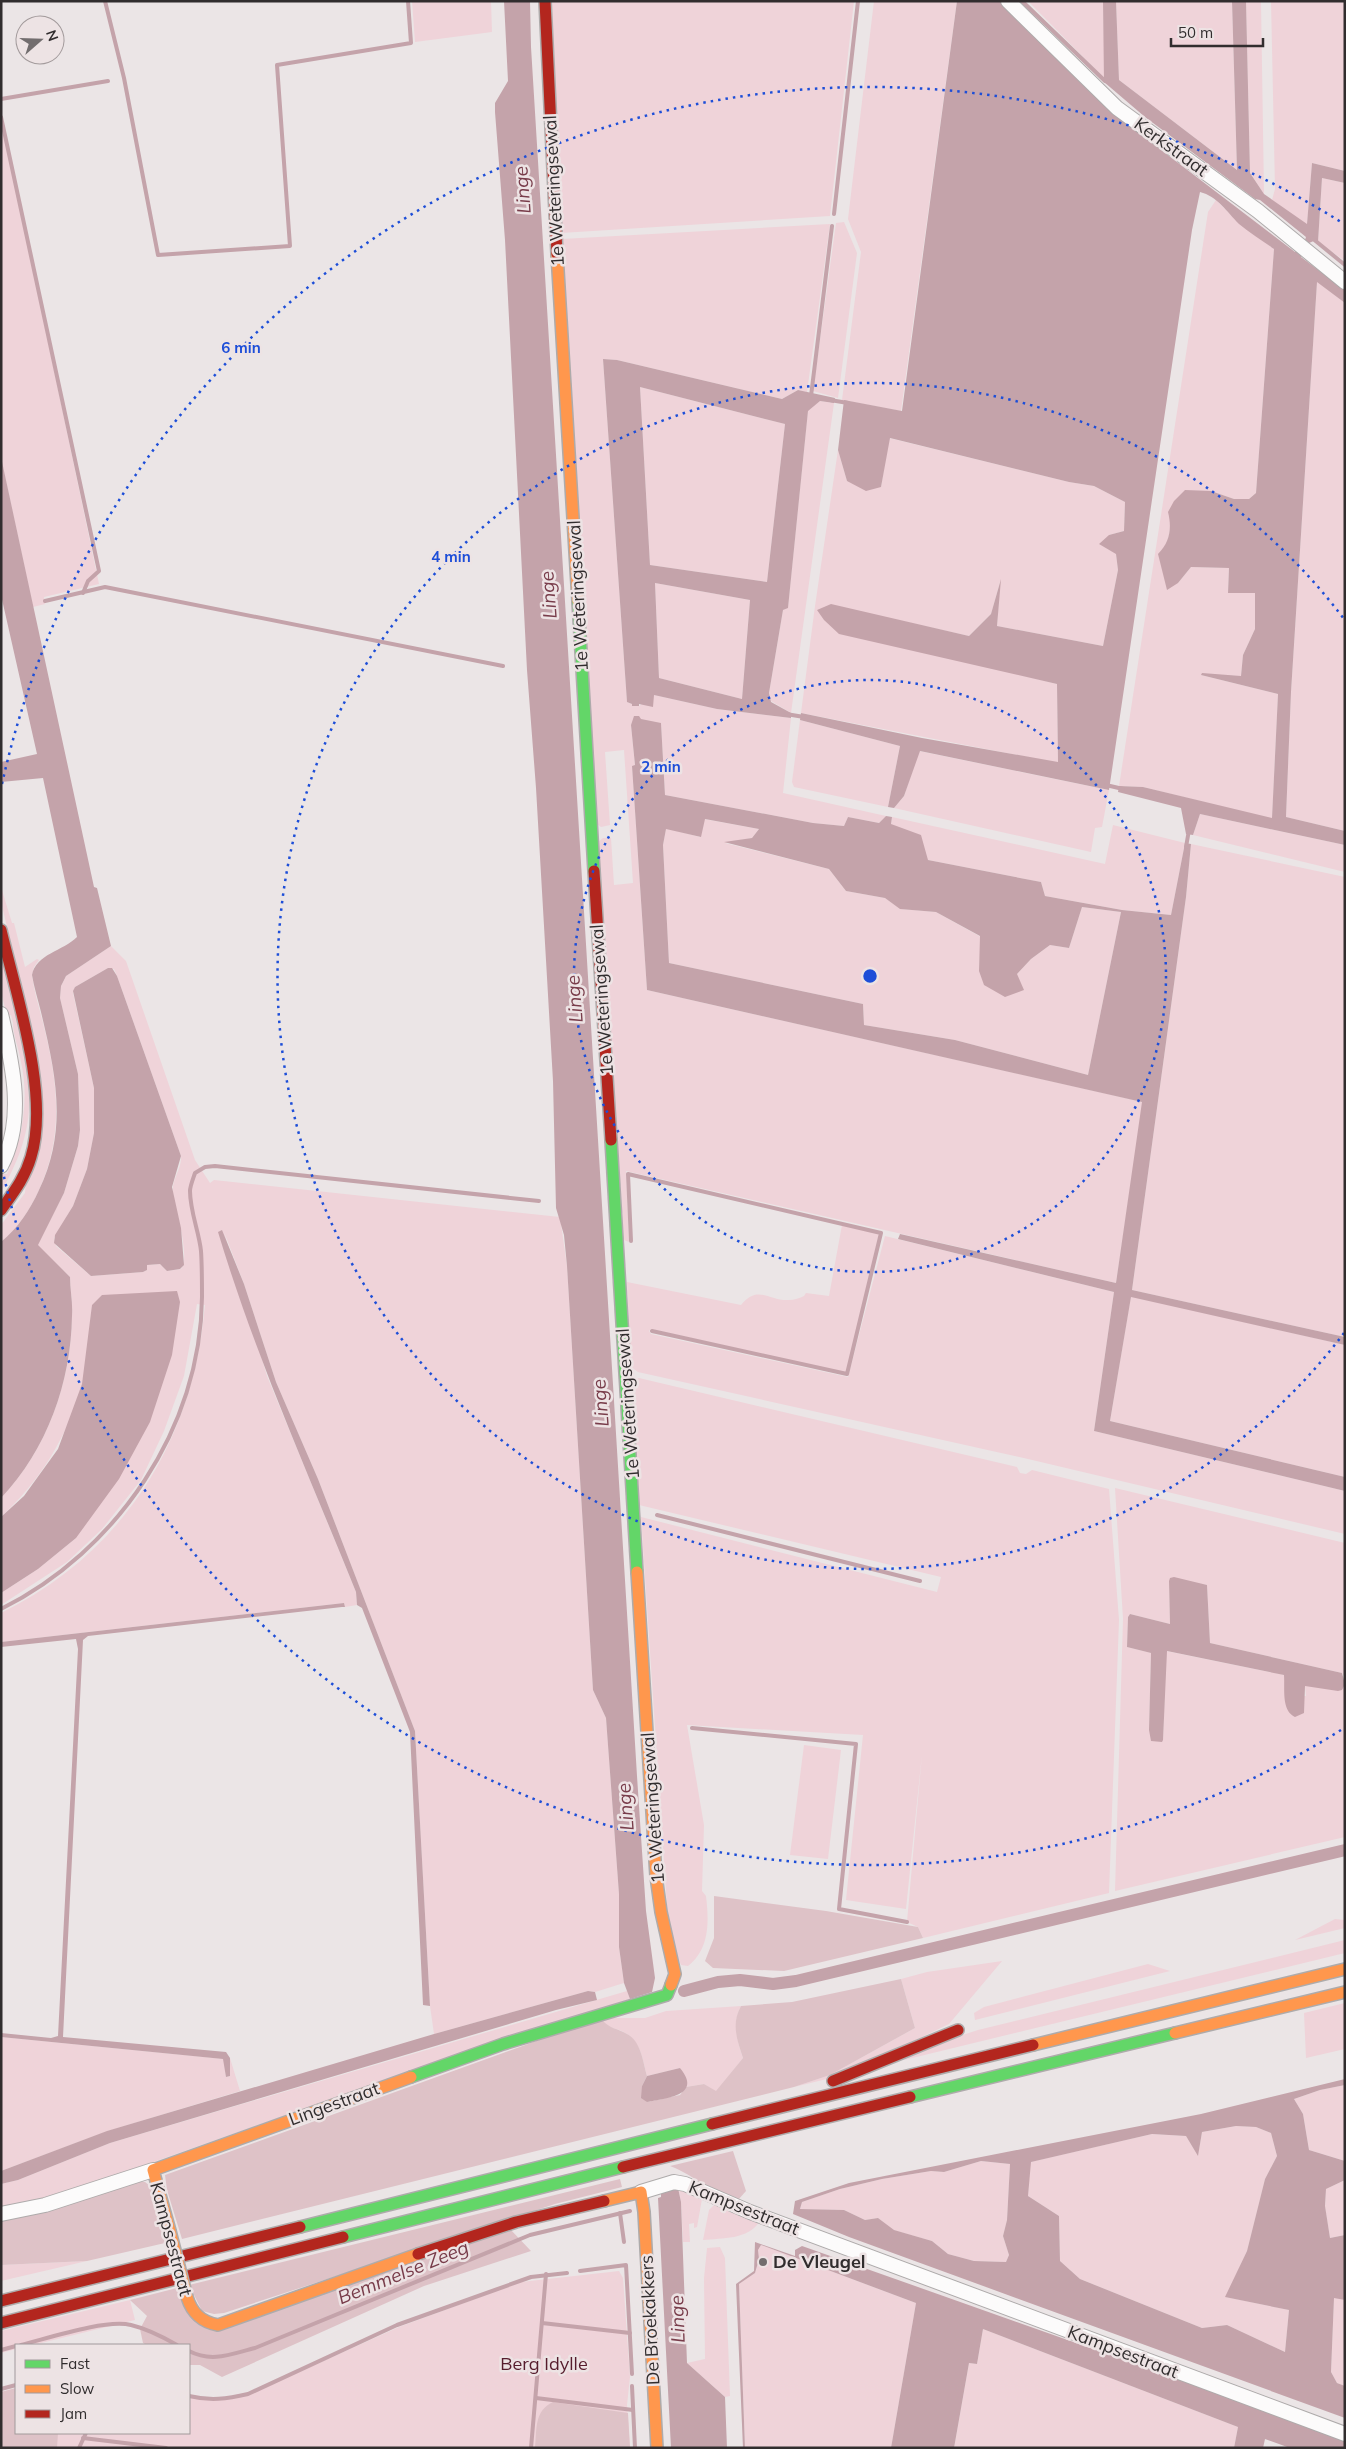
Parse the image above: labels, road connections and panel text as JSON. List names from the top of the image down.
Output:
{
  "streets": {
    "main road": [
      "1e Weteringsewal",
      "Lingestraat",
      "Kampsestraat",
      "De Broekakkers"
    ],
    "street": ["Kerkstraat"]
  },
  "crossings": [
    ["1e Weteringsewal", "Lingestraat"],
    ["Lingestraat", "Kampsestraat"],
    ["Kampsestraat", "De Broekakkers"]
  ],
  "water": ["Linge", "Bemmelse Zeeg"],
  "parks": ["Berg Idylle"],
  "places": ["De Vleugel"],
  "legend": ["Fast", "Slow", "Jam"],
  "scale_bar": "50 m",
  "north": "right",
  "rings": ["6 min", "4 min", "2 min"]
}
